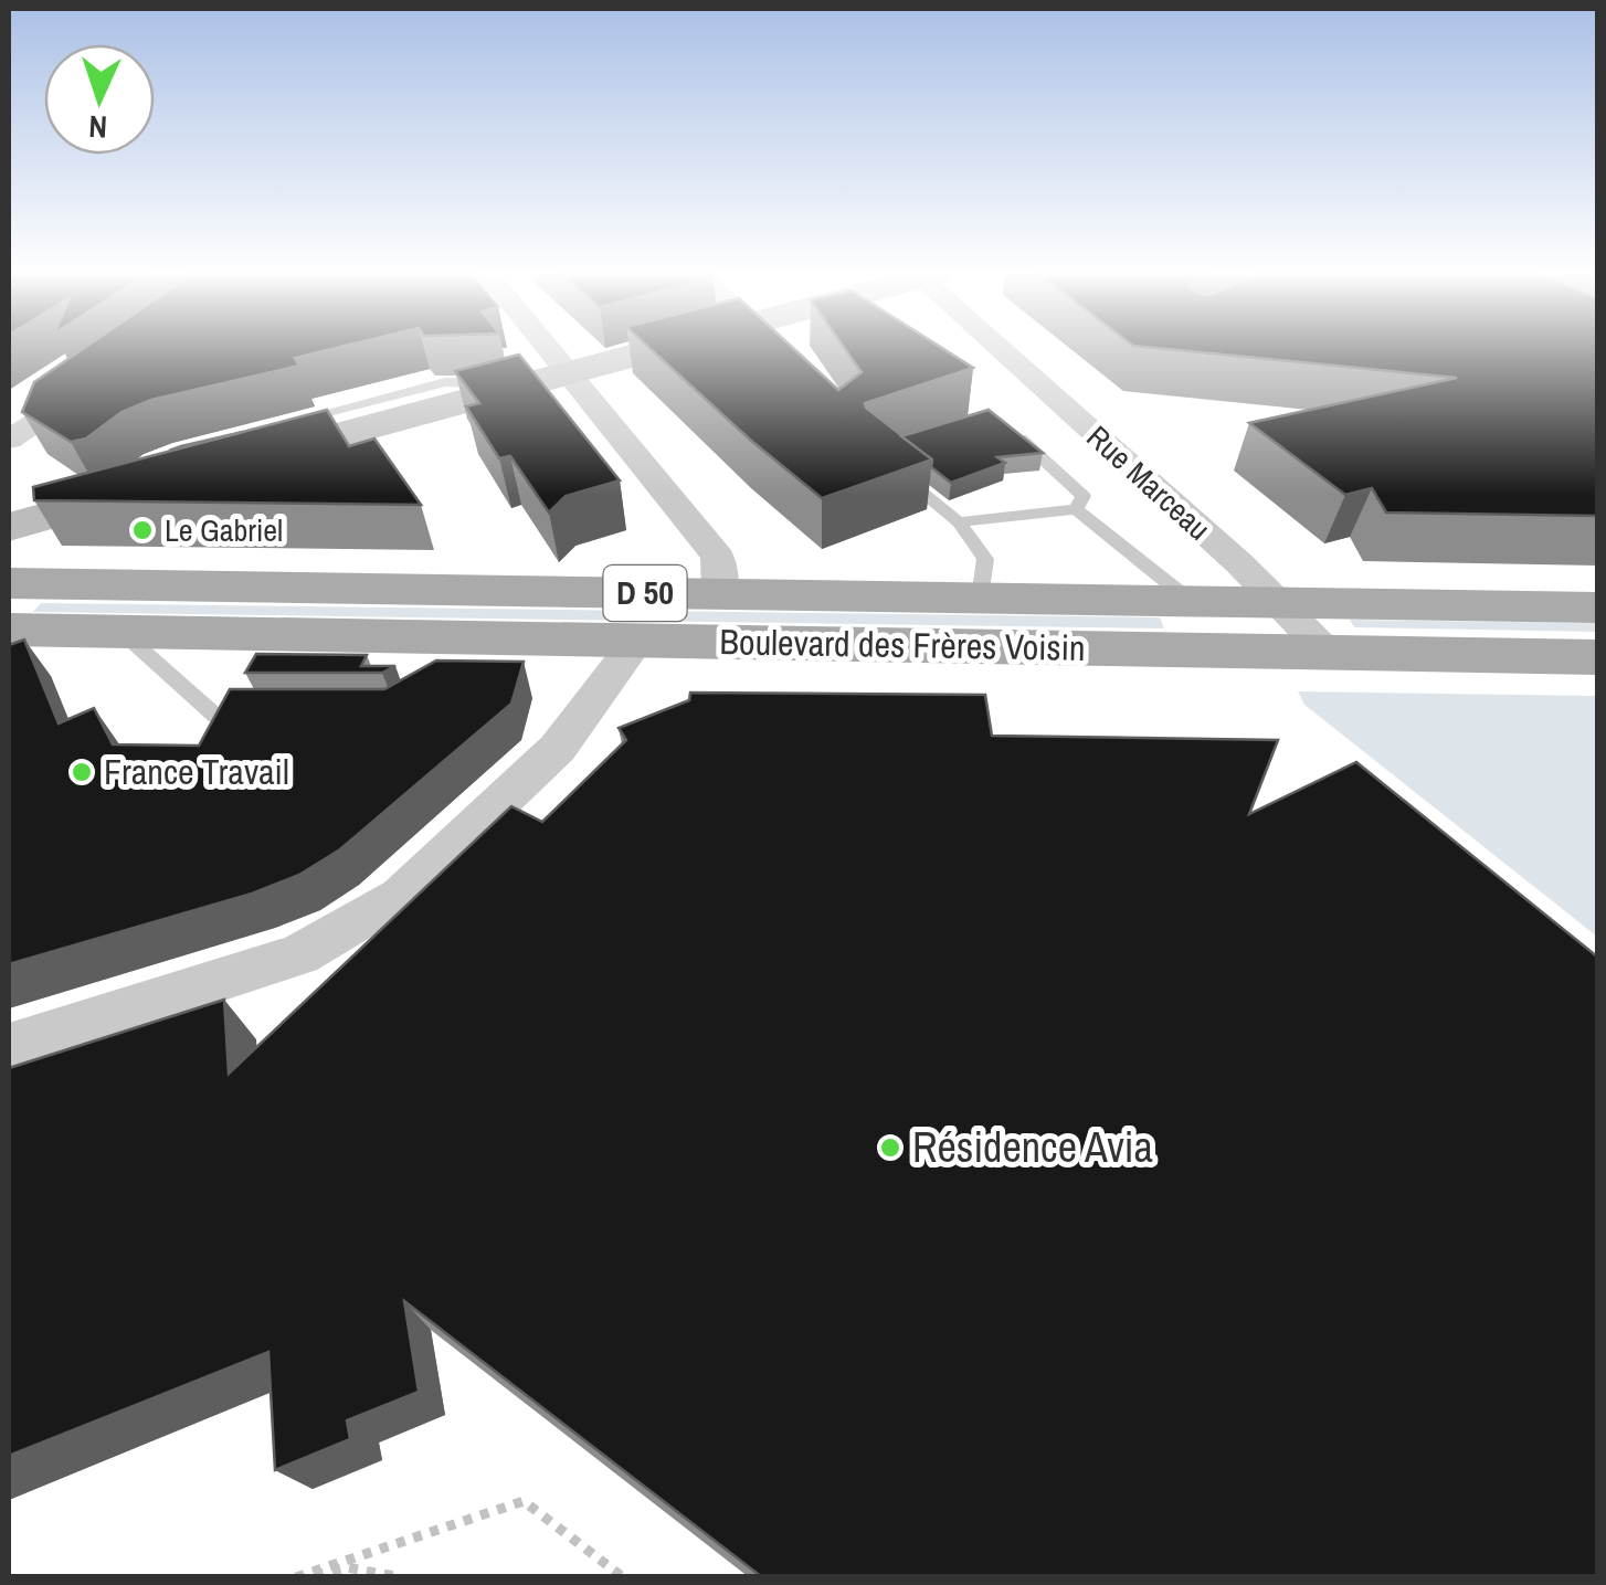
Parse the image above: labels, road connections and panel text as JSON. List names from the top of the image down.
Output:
{
  "streets": {
    "main road": ["D 50", "Boulevard des Frères Voisin"],
    "street": ["Rue Marceau"]
  },
  "crossings": [
    ["Rue Marceau", "Boulevard des Frères Voisin"]
  ],
  "places": ["Le Gabriel", "France Travail", "Résidence Avia"],
  "north": "bottom"
}
